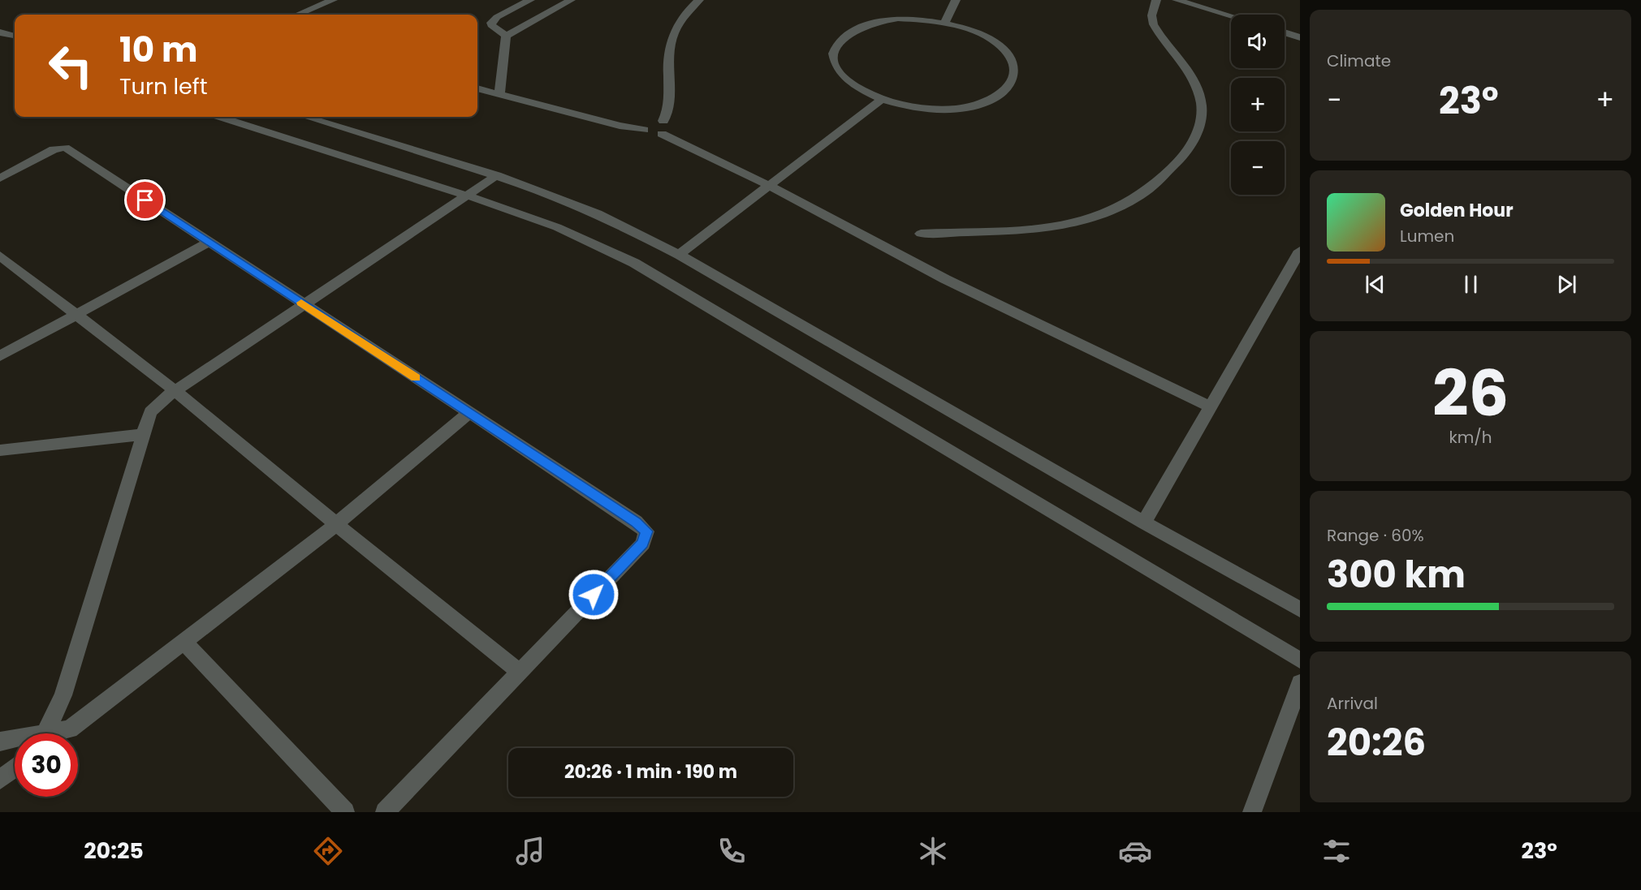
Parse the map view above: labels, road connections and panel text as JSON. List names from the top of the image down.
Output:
{
  "page": {
    "tile": [
      "Climate",
      ["26", "km/h"],
      ["Range · 60%", "300 km"],
      ["Arrival", "20:26"]
    ],
    "map_buttons": ["+", "−"],
    "turn": ["10 m", "Turn left"],
    "heat": ["−", "23°", "+"],
    "song": ["Golden Hour", "Lumen"],
    "limit": "30",
    "trip": "20:26 · 1 min · 190 m",
    "tabs": ["20:25", "23°"]
  }
}
